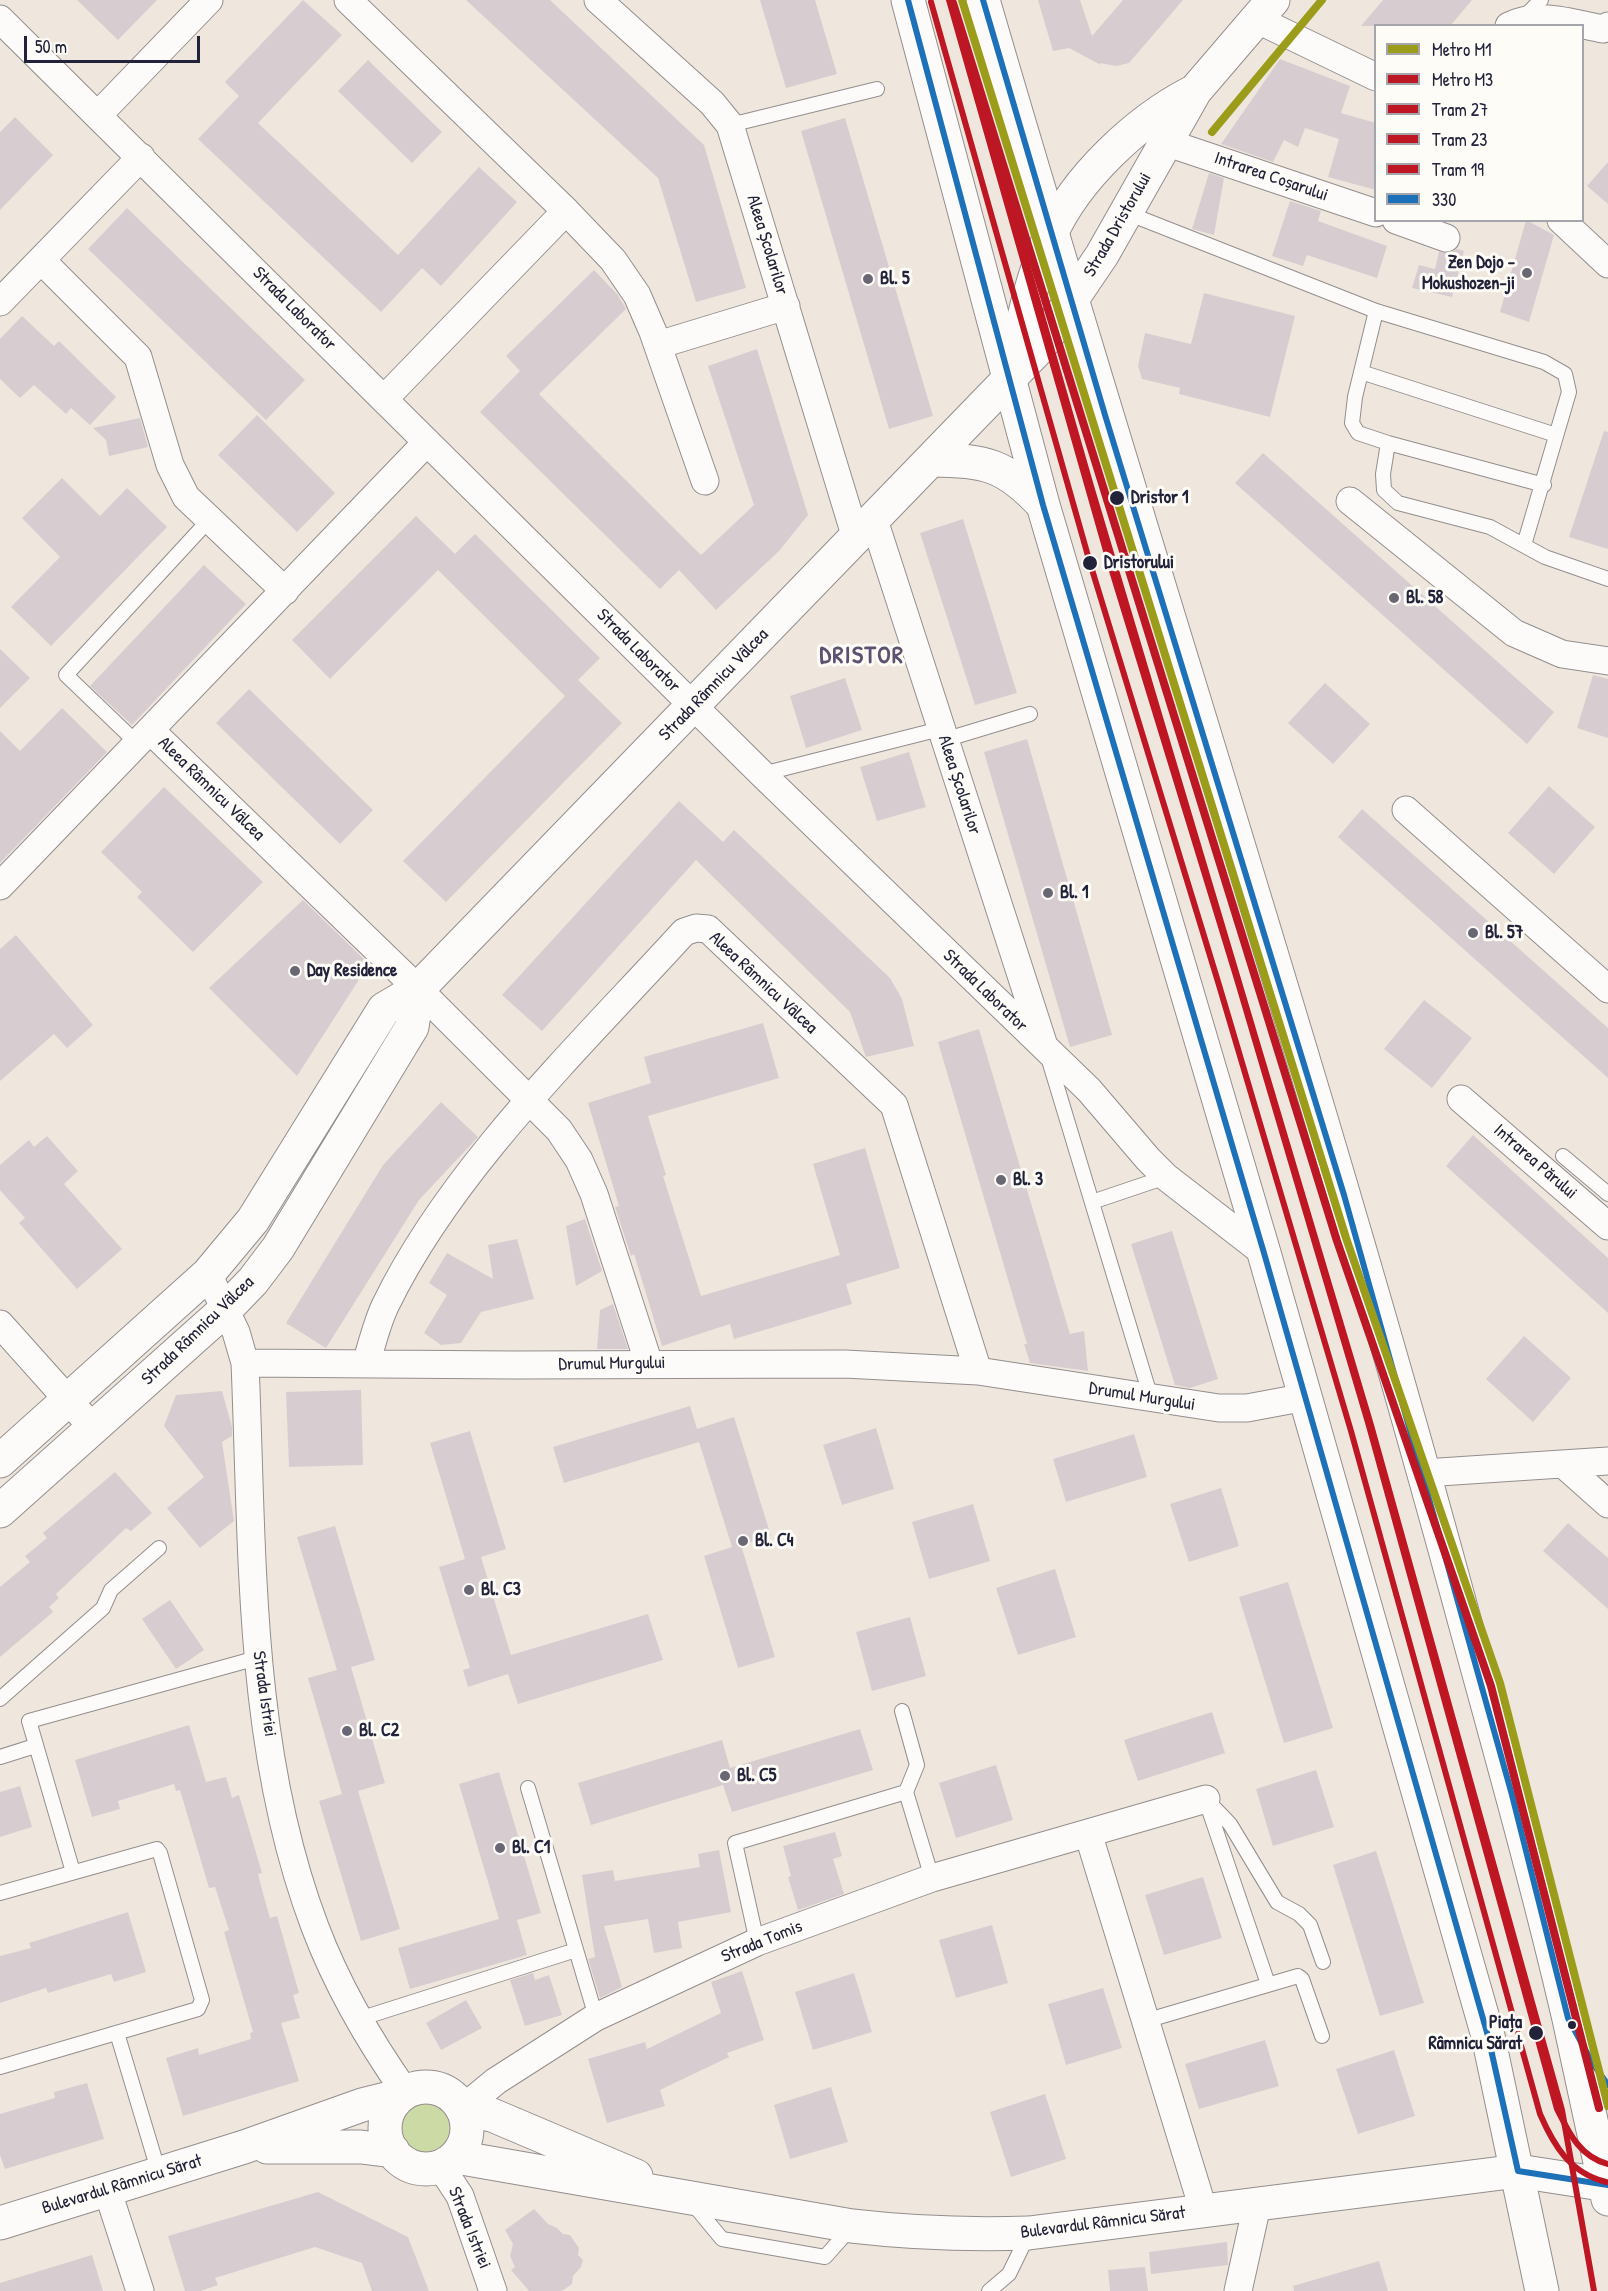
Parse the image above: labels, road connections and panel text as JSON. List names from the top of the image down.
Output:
{
  "streets": {
    "street": [
      "Intrarea Coșarului",
      "Strada Dristorului",
      "Aleea Școlarilor",
      "Strada Laborator",
      "Strada Râmnicu Vâlcea",
      "Aleea Râmnicu Vâlcea",
      "Intrarea Părului",
      "Drumul Murgului",
      "Strada Istriei",
      "Strada Tomis",
      "Bulevardul Râmnicu Sărat"
    ]
  },
  "crossings": [
    ["Intrarea Coșarului", "Strada Dristorului"],
    ["Strada Dristorului", "Strada Râmnicu Vâlcea"],
    ["Aleea Școlarilor", "Strada Laborator"],
    ["Aleea Școlarilor", "Strada Râmnicu Vâlcea"],
    ["Strada Laborator", "Strada Râmnicu Vâlcea"],
    ["Strada Laborator", "Aleea Râmnicu Vâlcea"],
    ["Strada Râmnicu Vâlcea", "Aleea Râmnicu Vâlcea"],
    ["Strada Râmnicu Vâlcea", "Strada Istriei"],
    ["Aleea Râmnicu Vâlcea", "Drumul Murgului"],
    ["Drumul Murgului", "Strada Istriei"],
    ["Strada Istriei", "Strada Tomis"],
    ["Strada Istriei", "Bulevardul Râmnicu Sărat"],
    ["Strada Tomis", "Bulevardul Râmnicu Sărat"]
  ],
  "districts": ["DRISTOR"],
  "places": [
    "Zen Dojo - Mokushozen-ji",
    "Bl. 5",
    "Dristor 1",
    "Dristorului",
    "Bl. 58",
    "Bl. 1",
    "Bl. 57",
    "Day Residence",
    "Bl. 3",
    "Bl. C4",
    "Bl. C3",
    "Bl. C2",
    "Bl. C5",
    "Bl. C1",
    "Piața Râmnicu Sărat"
  ],
  "lines": [
    "metro line M1",
    "tram line 27",
    "tram line 19",
    "transit line 330",
    "tram line 23",
    "metro line M3"
  ],
  "legend": [
    "Metro M1",
    "Metro M3",
    "Tram 27",
    "Tram 23",
    "Tram 19",
    "330"
  ],
  "scale_bar": "50 m"
}
